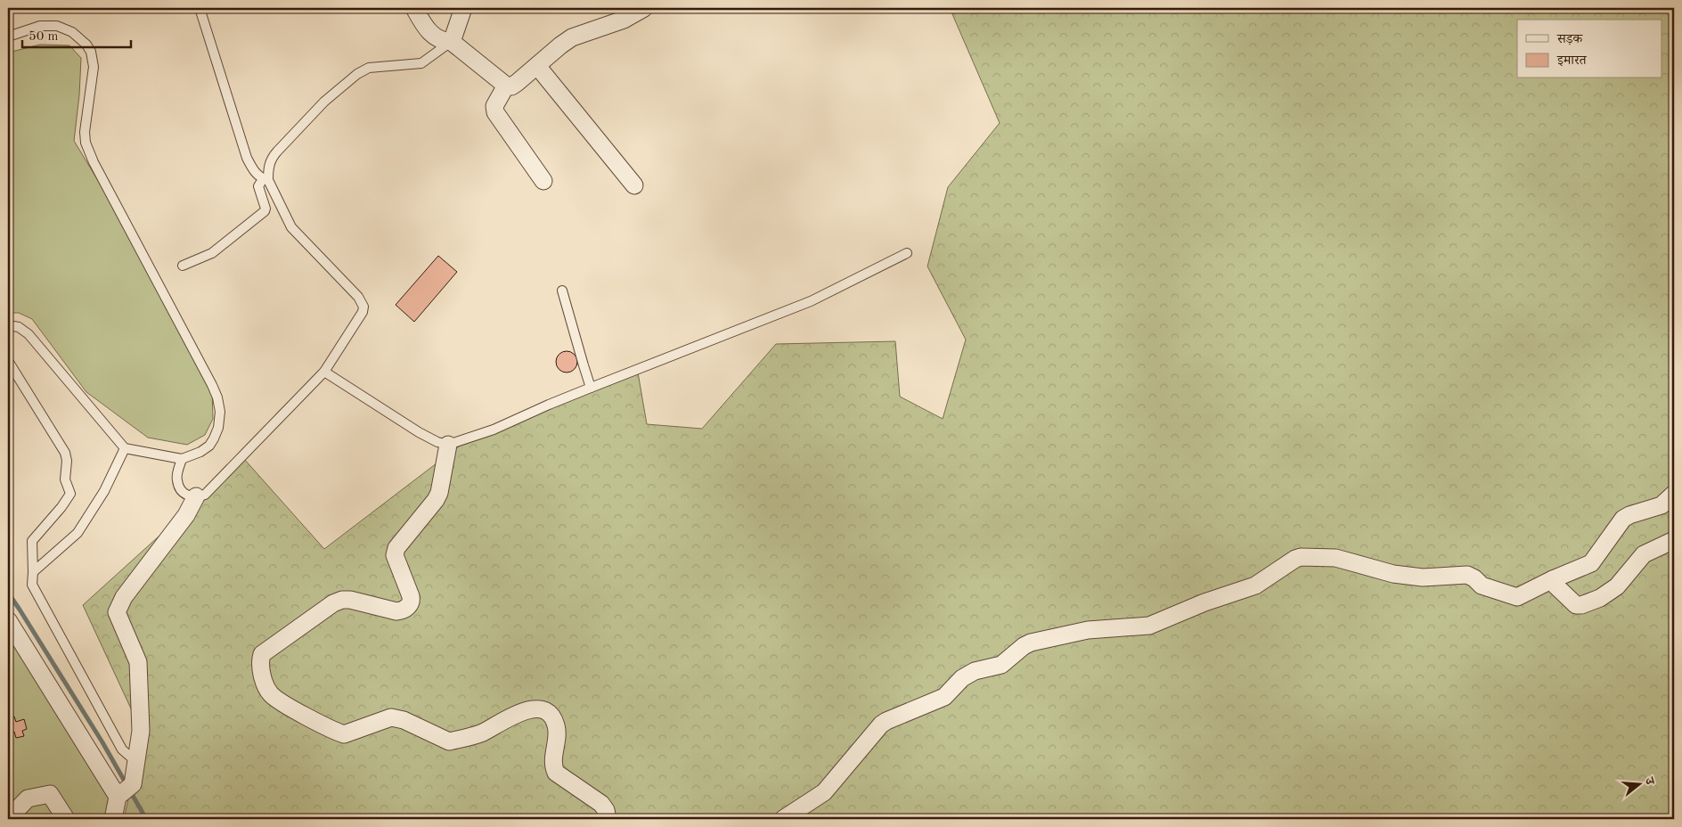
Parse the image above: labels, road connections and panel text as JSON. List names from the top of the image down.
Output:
{
  "legend": ["सड़क", "इमारत"],
  "scale_bar": "50 m",
  "north": "right"
}
